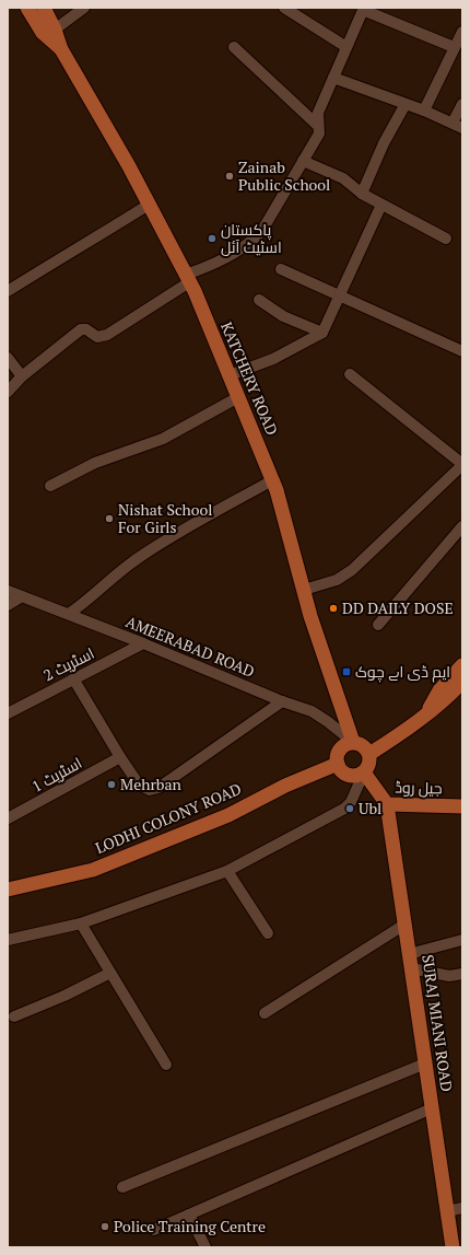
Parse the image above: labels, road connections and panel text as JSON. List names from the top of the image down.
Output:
{
  "streets": {
    "main road": [
      "KATCHERY ROAD",
      "جیل روڈ",
      "LODHI COLONY ROAD",
      "SURAJ MIANI ROAD"
    ],
    "street": ["AMEERABAD ROAD", "اسٹریٹ 2", "اسٹریٹ 1"]
  },
  "crossings": [
    ["KATCHERY ROAD", "AMEERABAD ROAD"],
    ["KATCHERY ROAD", "جیل روڈ"],
    ["KATCHERY ROAD", "LODHI COLONY ROAD"],
    ["AMEERABAD ROAD", "اسٹریٹ 2"],
    ["AMEERABAD ROAD", "جیل روڈ"],
    ["AMEERABAD ROAD", "LODHI COLONY ROAD"],
    ["جیل روڈ", "LODHI COLONY ROAD"],
    ["جیل روڈ", "SURAJ MIANI ROAD"]
  ],
  "places": {
    "other": [
      "Zainab Public School",
      "پاکستان اسٹیٹ آئل",
      "Nishat School For Girls",
      "DD DAILY DOSE",
      "Mehrban",
      "Ubl",
      "Police Training Centre"
    ],
    "transit": ["ایم ڈی اے چوک"]
  }
}
